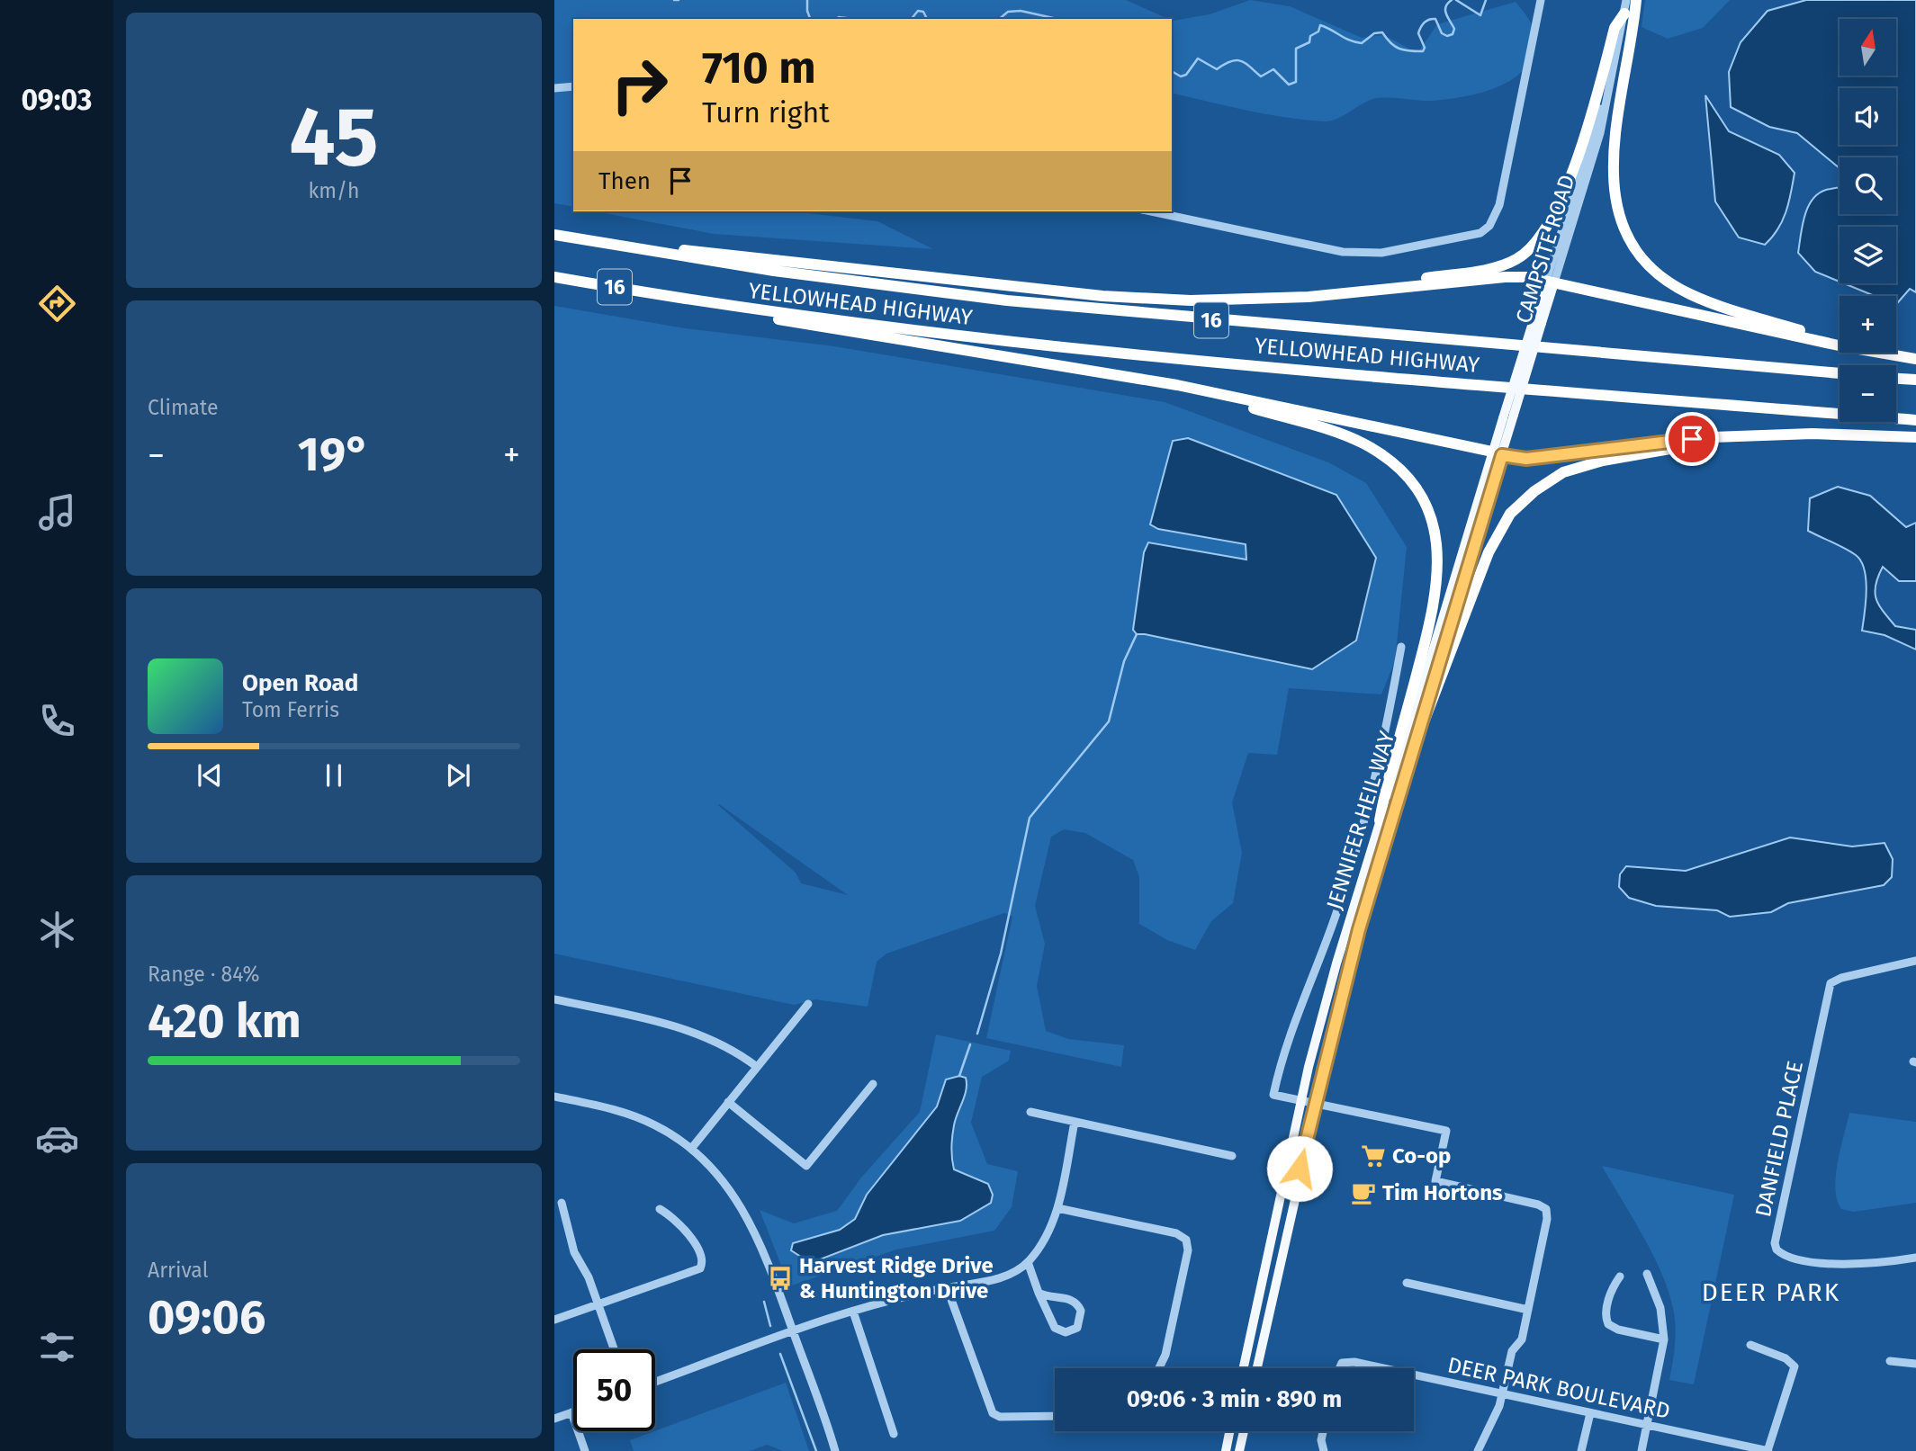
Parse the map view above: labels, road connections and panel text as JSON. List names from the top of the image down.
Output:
{
  "streets": {
    "highway": ["16", "YELLOWHEAD HIGHWAY"],
    "main road": ["CAMPSITE ROAD", "JENNIFER HEIL WAY"],
    "street": ["DANFIELD PLACE", "DEER PARK BOULEVARD"]
  },
  "crossings": [
    ["CAMPSITE ROAD", "JENNIFER HEIL WAY"]
  ],
  "districts": ["DEER PARK"],
  "places": {
    "supermarket": ["Co-op"],
    "cafe": ["Tim Hortons"],
    "bus stop": ["Harvest Ridge Drive & Huntington Drive"]
  },
  "north": "top",
  "page": {
    "tabs": "09:03",
    "tile": [
      ["45", "km/h"],
      "Climate",
      ["Range · 84%", "420 km"],
      ["Arrival", "09:06"]
    ],
    "map_buttons": ["+", "−"],
    "turn": ["710 m", "Turn right"],
    "then": "Then",
    "heat": ["−", "19°", "+"],
    "song": ["Open Road", "Tom Ferris"],
    "limit": "50",
    "trip": "09:06 · 3 min · 890 m"
  }
}
